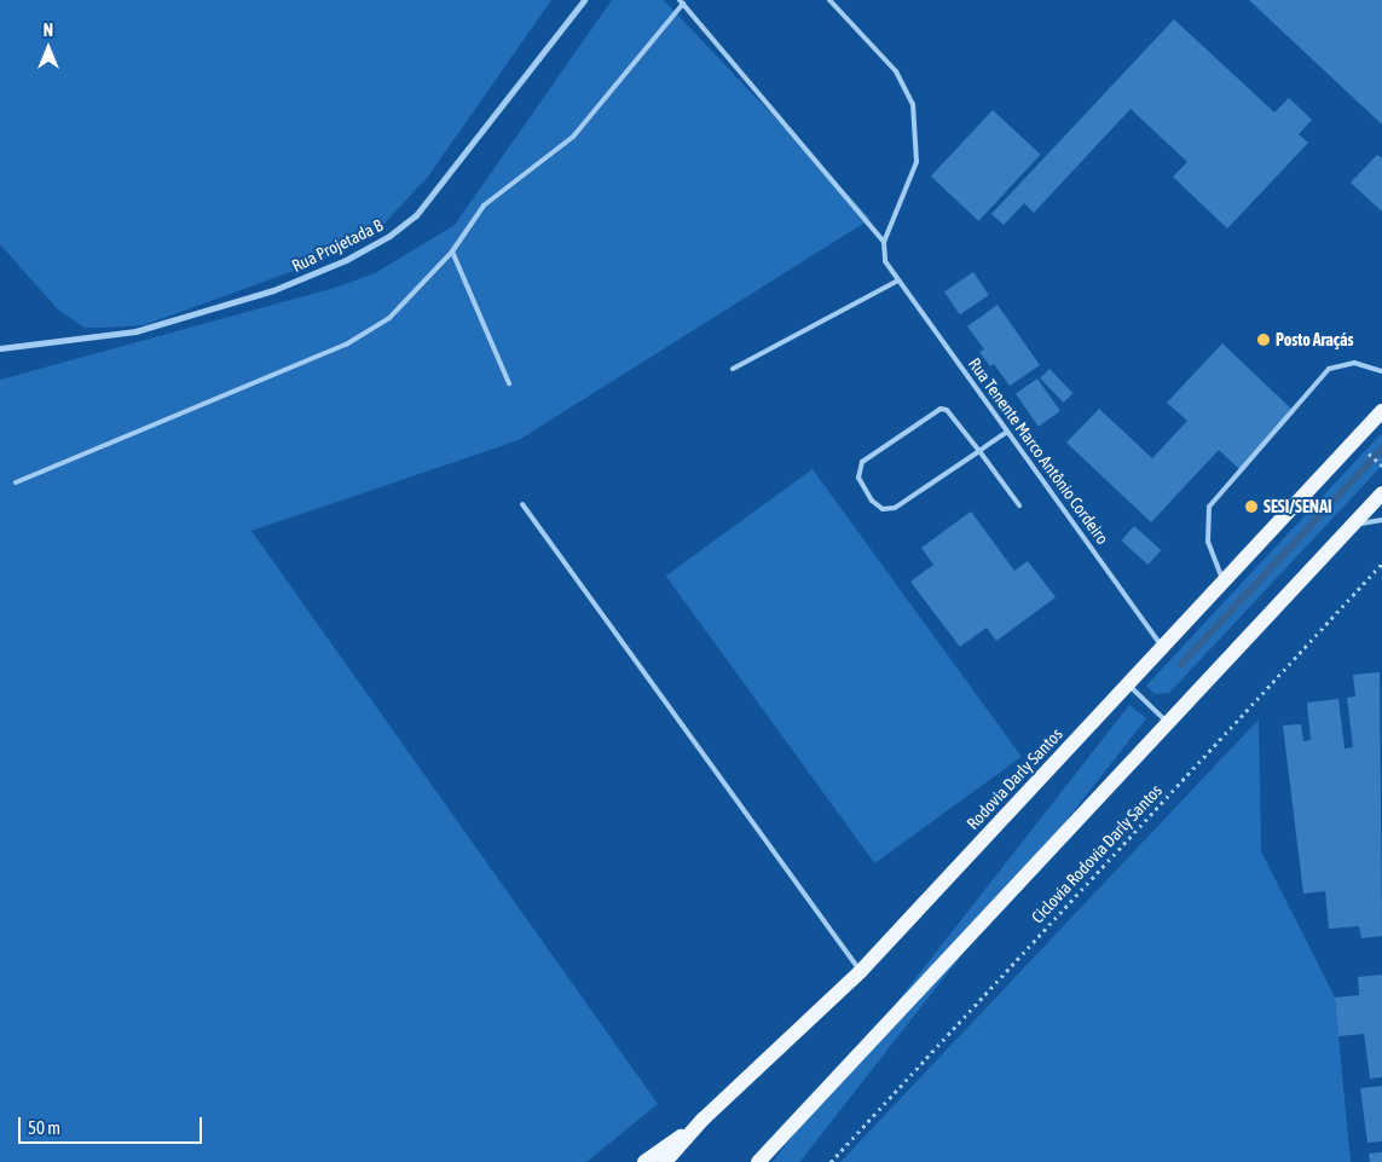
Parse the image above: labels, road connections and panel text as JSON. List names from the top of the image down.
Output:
{
  "streets": {
    "main road": ["Rodovia Darly Santos"],
    "street": ["Rua Projetada B"],
    "lane": ["Rua Tenente Marco Antônio Cordeiro"],
    "path": ["Ciclovia Rodovia Darly Santos"]
  },
  "crossings": [
    ["Rua Tenente Marco Antônio Cordeiro", "Rodovia Darly Santos"]
  ],
  "places": ["Posto Araçás", "SESI/SENAI"],
  "scale_bar": "50 m",
  "north": "top"
}
